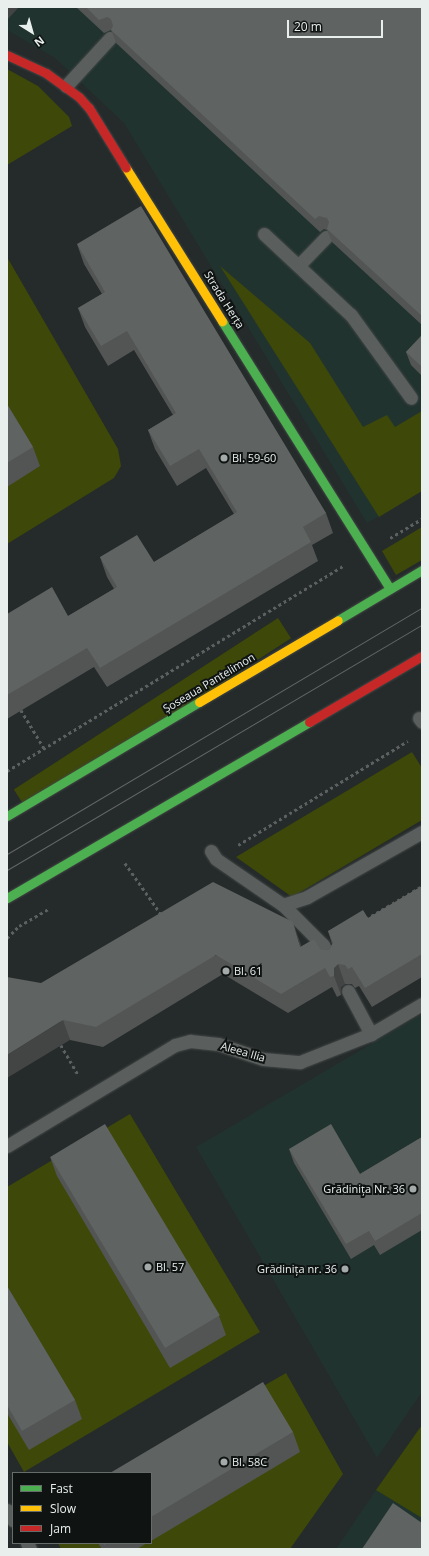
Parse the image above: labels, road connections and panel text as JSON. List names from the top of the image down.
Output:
{
  "streets": {
    "main road": ["Strada Herța", "Șoseaua Pantelimon"],
    "lane": ["Aleea Ilia"]
  },
  "crossings": [
    ["Strada Herța", "Șoseaua Pantelimon"]
  ],
  "places": [
    "Bl. 59-60",
    "Bl. 61",
    "Grădinița Nr. 36",
    "Bl. 57",
    "Grădinița nr. 36",
    "Bl. 58C"
  ],
  "legend": ["Fast", "Slow", "Jam"],
  "scale_bar": "20 m",
  "north": "bottom right"
}
